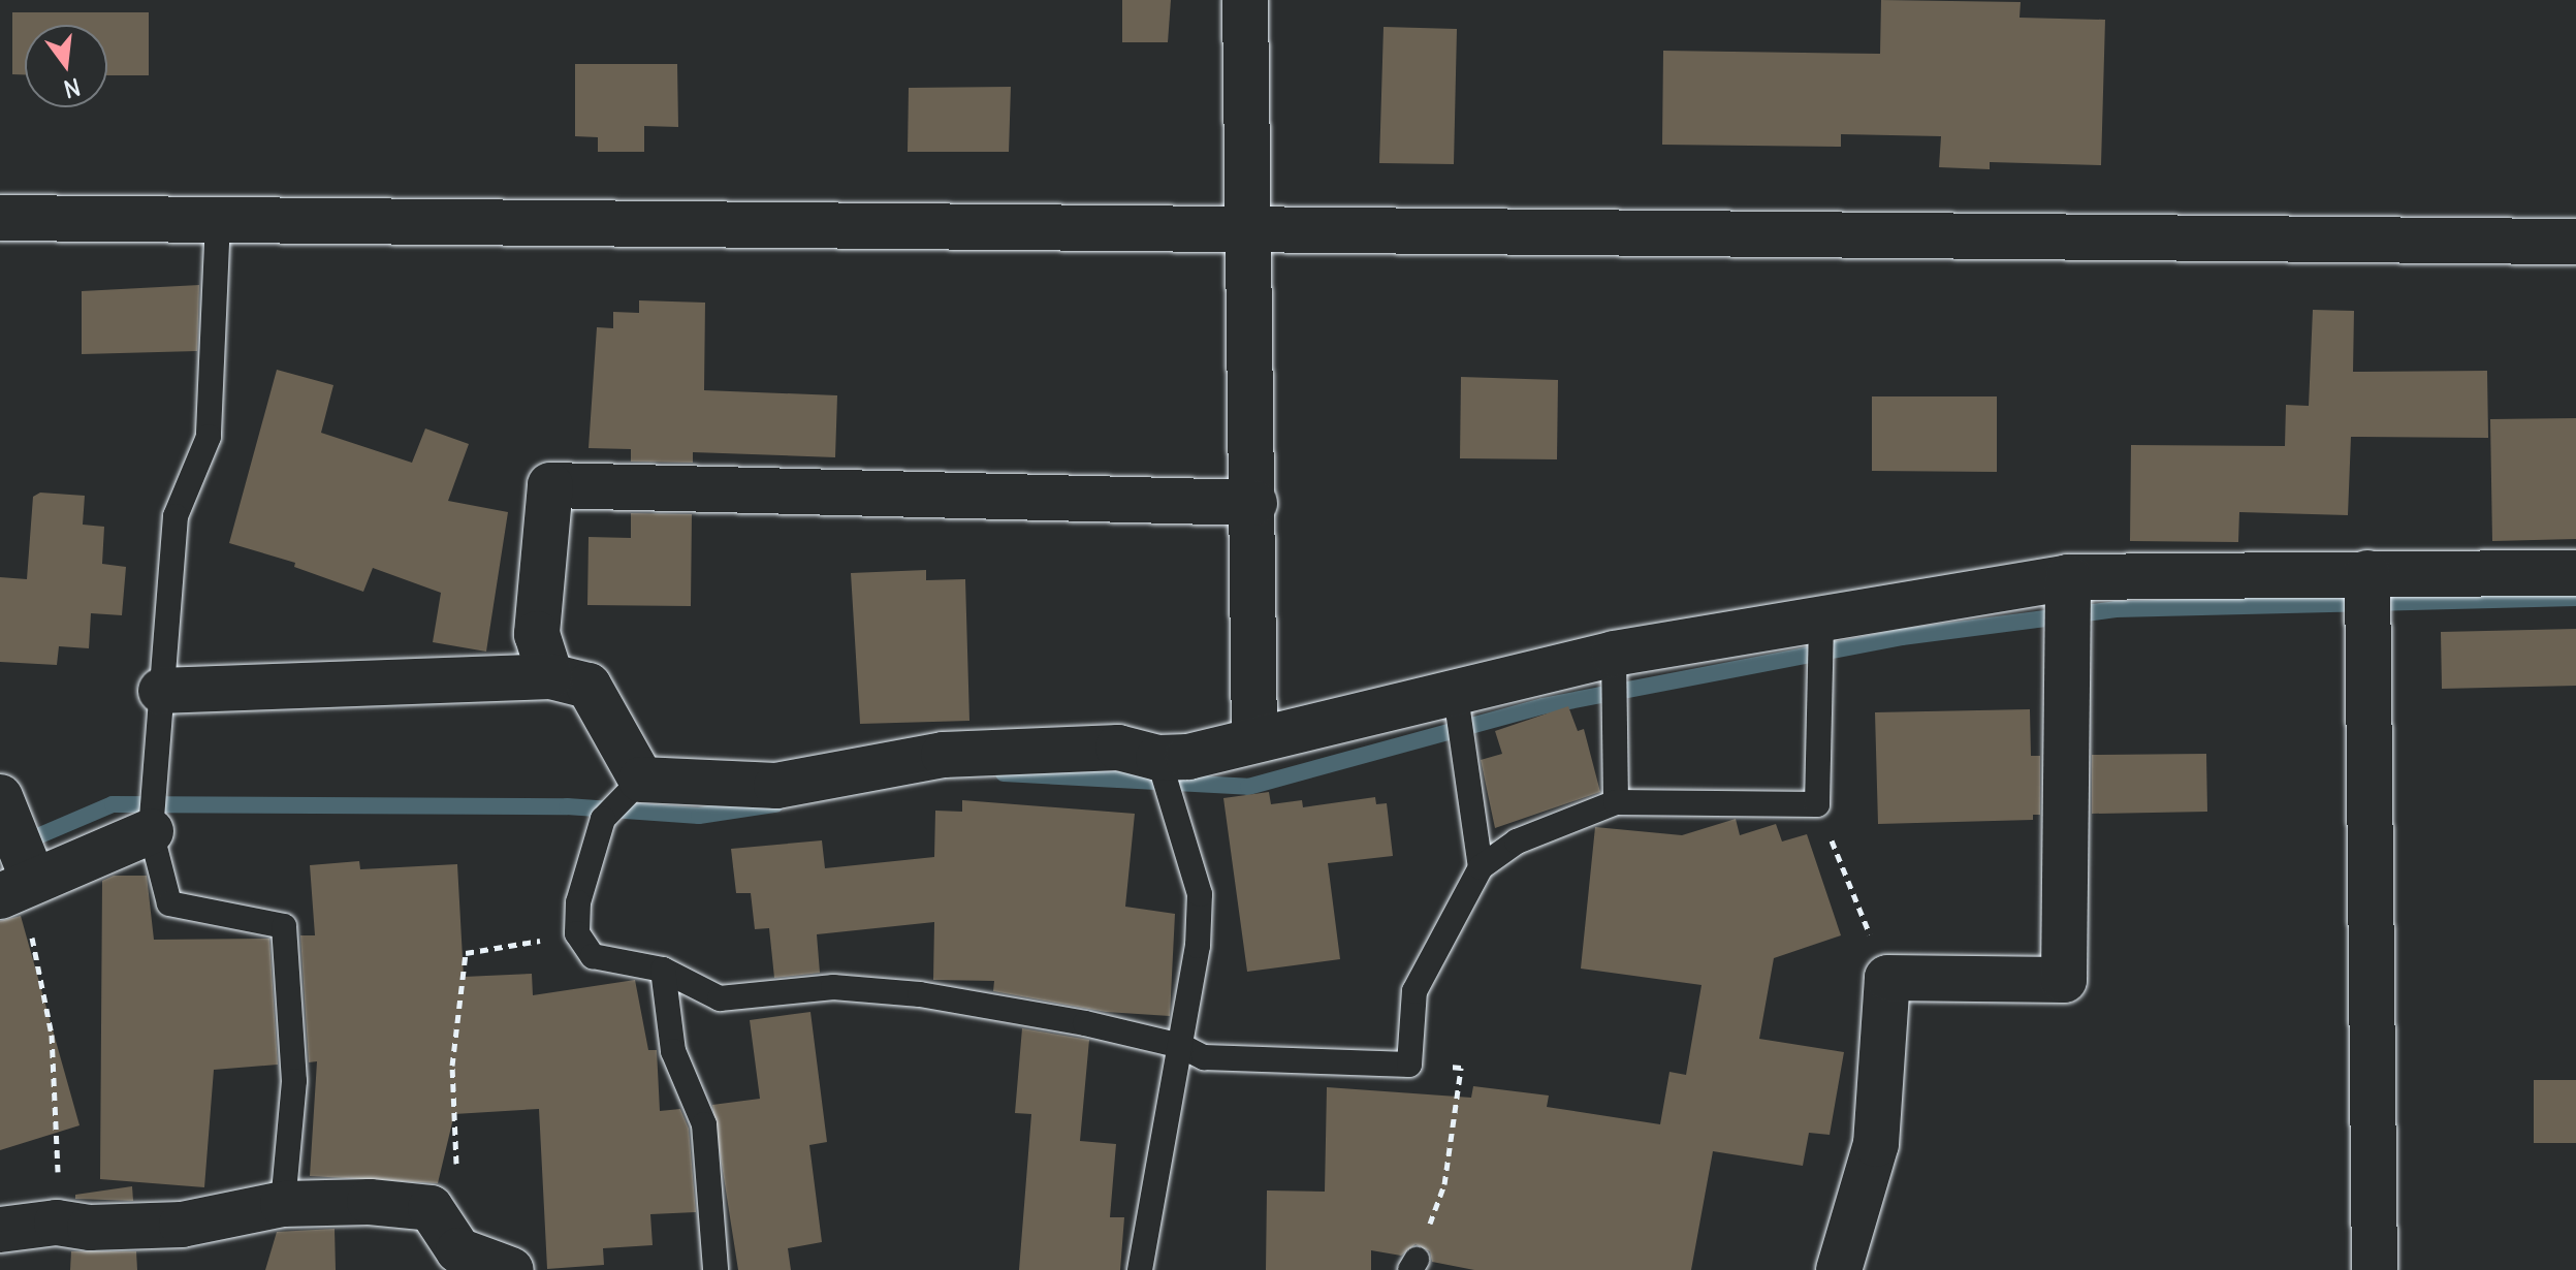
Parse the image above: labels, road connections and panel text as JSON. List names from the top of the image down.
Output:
{
  "north": "bottom"
}
